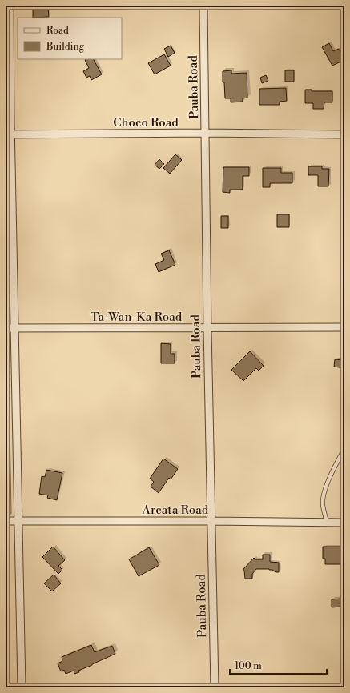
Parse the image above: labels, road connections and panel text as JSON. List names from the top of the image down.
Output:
{
  "streets": {
    "street": [
      "Pauba Road",
      "Choco Road",
      "Ta-Wan-Ka Road",
      "Arcata Road"
    ]
  },
  "crossings": [
    ["Pauba Road", "Choco Road"],
    ["Pauba Road", "Ta-Wan-Ka Road"],
    ["Pauba Road", "Arcata Road"]
  ],
  "legend": ["Road", "Building"],
  "scale_bar": "100 m"
}
